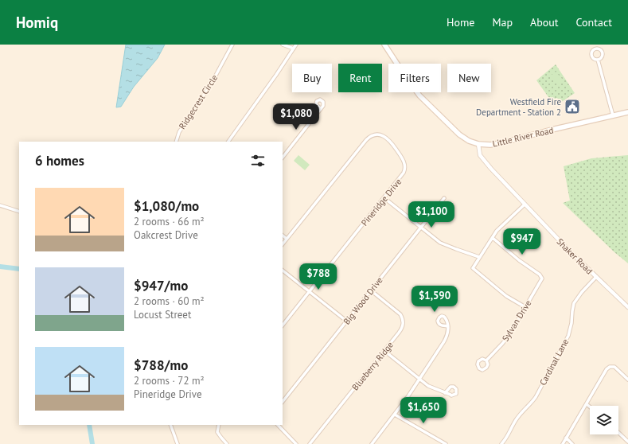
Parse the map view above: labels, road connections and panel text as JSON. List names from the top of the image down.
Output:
{
  "streets": {
    "main road": ["Little River Road"],
    "street": [
      "Ridgecrest Circle",
      "Pineridge Drive",
      "Shaker Road",
      "Big Wood Drive",
      "Sylvan Drive",
      "Cardinal Lane",
      "Blueberry Ridge"
    ]
  },
  "crossings": [
    ["Little River Road", "Shaker Road"],
    ["Shaker Road", "Cardinal Lane"],
    ["Big Wood Drive", "Blueberry Ridge"]
  ],
  "places": {
    "public building": ["Westfield Fire Department - Station 2"]
  },
  "page": {
    "header": "Homiq",
    "nav": [
      "Home",
      "Map",
      "About",
      "Contact"
    ],
    "chip": [
      "Buy",
      "Rent",
      "Filters",
      "New"
    ],
    "price": [
      "$1,080",
      "$1,100",
      "$947",
      "$788",
      "$1,590",
      "$1,650"
    ],
    "heading": "6 homes",
    "list": [
      {
        "name": "$1,080/mo",
        "note": "2 rooms · 66 m² · Oakcrest Drive"
      },
      {
        "name": "$947/mo",
        "note": "2 rooms · 60 m² · Locust Street"
      },
      {
        "name": "$788/mo",
        "note": "2 rooms · 72 m² · Pineridge Drive"
      }
    ]
  }
}
